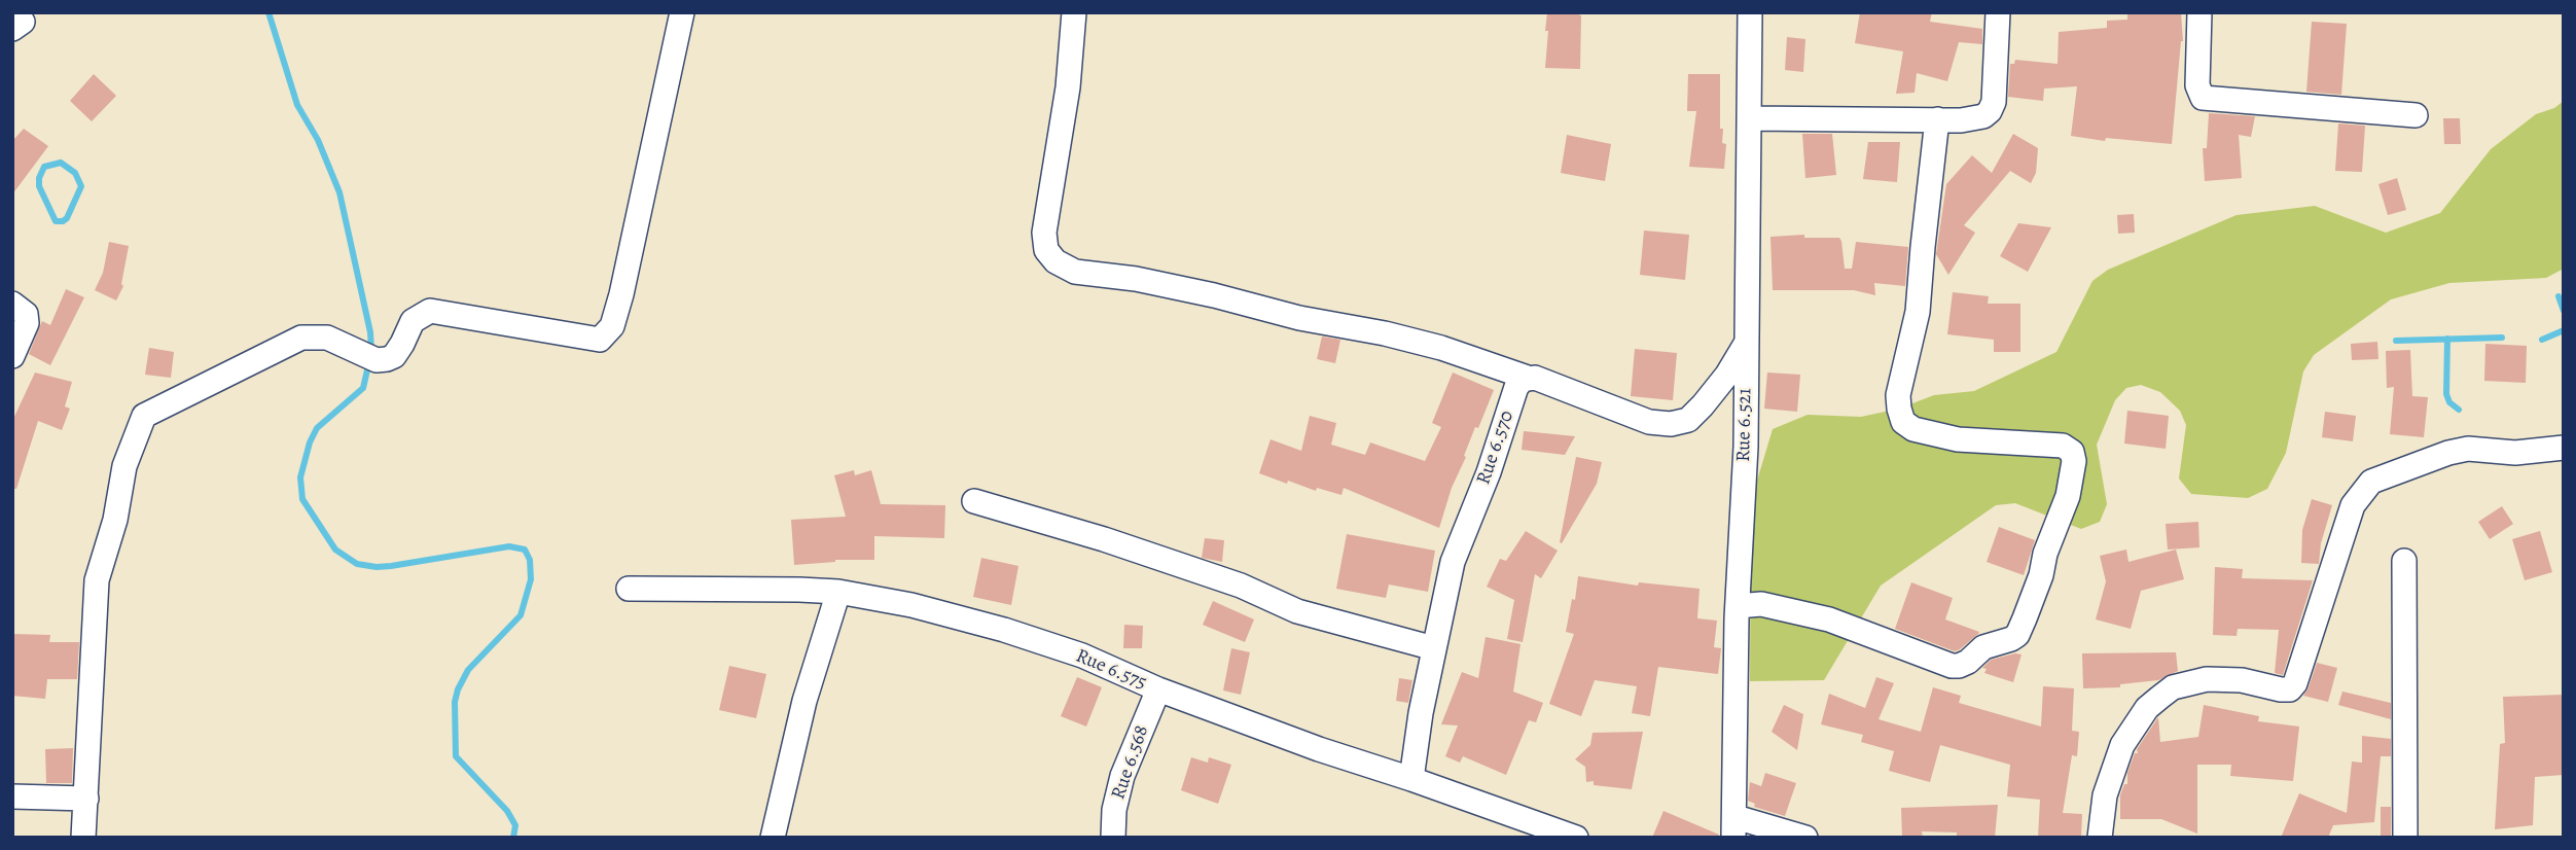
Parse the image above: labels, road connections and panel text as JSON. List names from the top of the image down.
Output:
{
  "streets": {
    "street": [
      "Rue 6.521",
      "Rue 6.570",
      "Rue 6.575",
      "Rue 6.568"
    ]
  },
  "crossings": [
    ["Rue 6.570", "Rue 6.575"],
    ["Rue 6.575", "Rue 6.568"]
  ]
}
